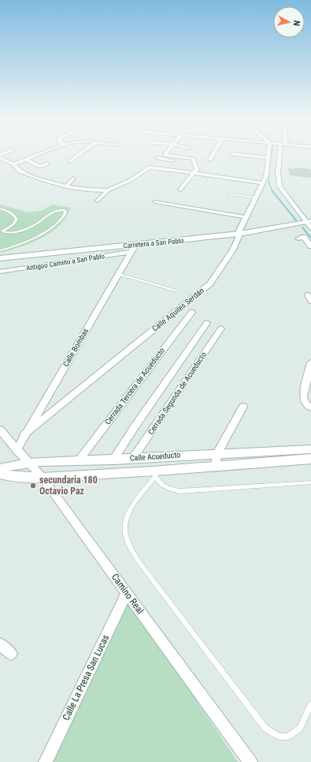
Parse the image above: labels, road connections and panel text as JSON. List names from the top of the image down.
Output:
{
  "streets": {
    "street": [
      "Carretera a San Pablo",
      "Antiguo Camino a San Pablo",
      "Calle Aquiles Serdán",
      "Calle Bombas",
      "Cerrada Tercera de Acueducto",
      "Cerrada Segunda de Acueducto",
      "Calle Acueducto",
      "Camino Real",
      "Calle La Presa San Lucas"
    ]
  },
  "crossings": [
    ["Carretera a San Pablo", "Calle Aquiles Serdán"],
    ["Carretera a San Pablo", "Calle Bombas"],
    ["Antiguo Camino a San Pablo", "Calle Bombas"],
    ["Calle Aquiles Serdán", "Calle Bombas"],
    ["Calle Bombas", "Camino Real"],
    ["Cerrada Tercera de Acueducto", "Calle Acueducto"],
    ["Cerrada Segunda de Acueducto", "Calle Acueducto"],
    ["Calle Acueducto", "Camino Real"],
    ["Camino Real", "Calle La Presa San Lucas"]
  ],
  "places": ["secundaria 180 Octavio Paz"],
  "north": "right"
}
